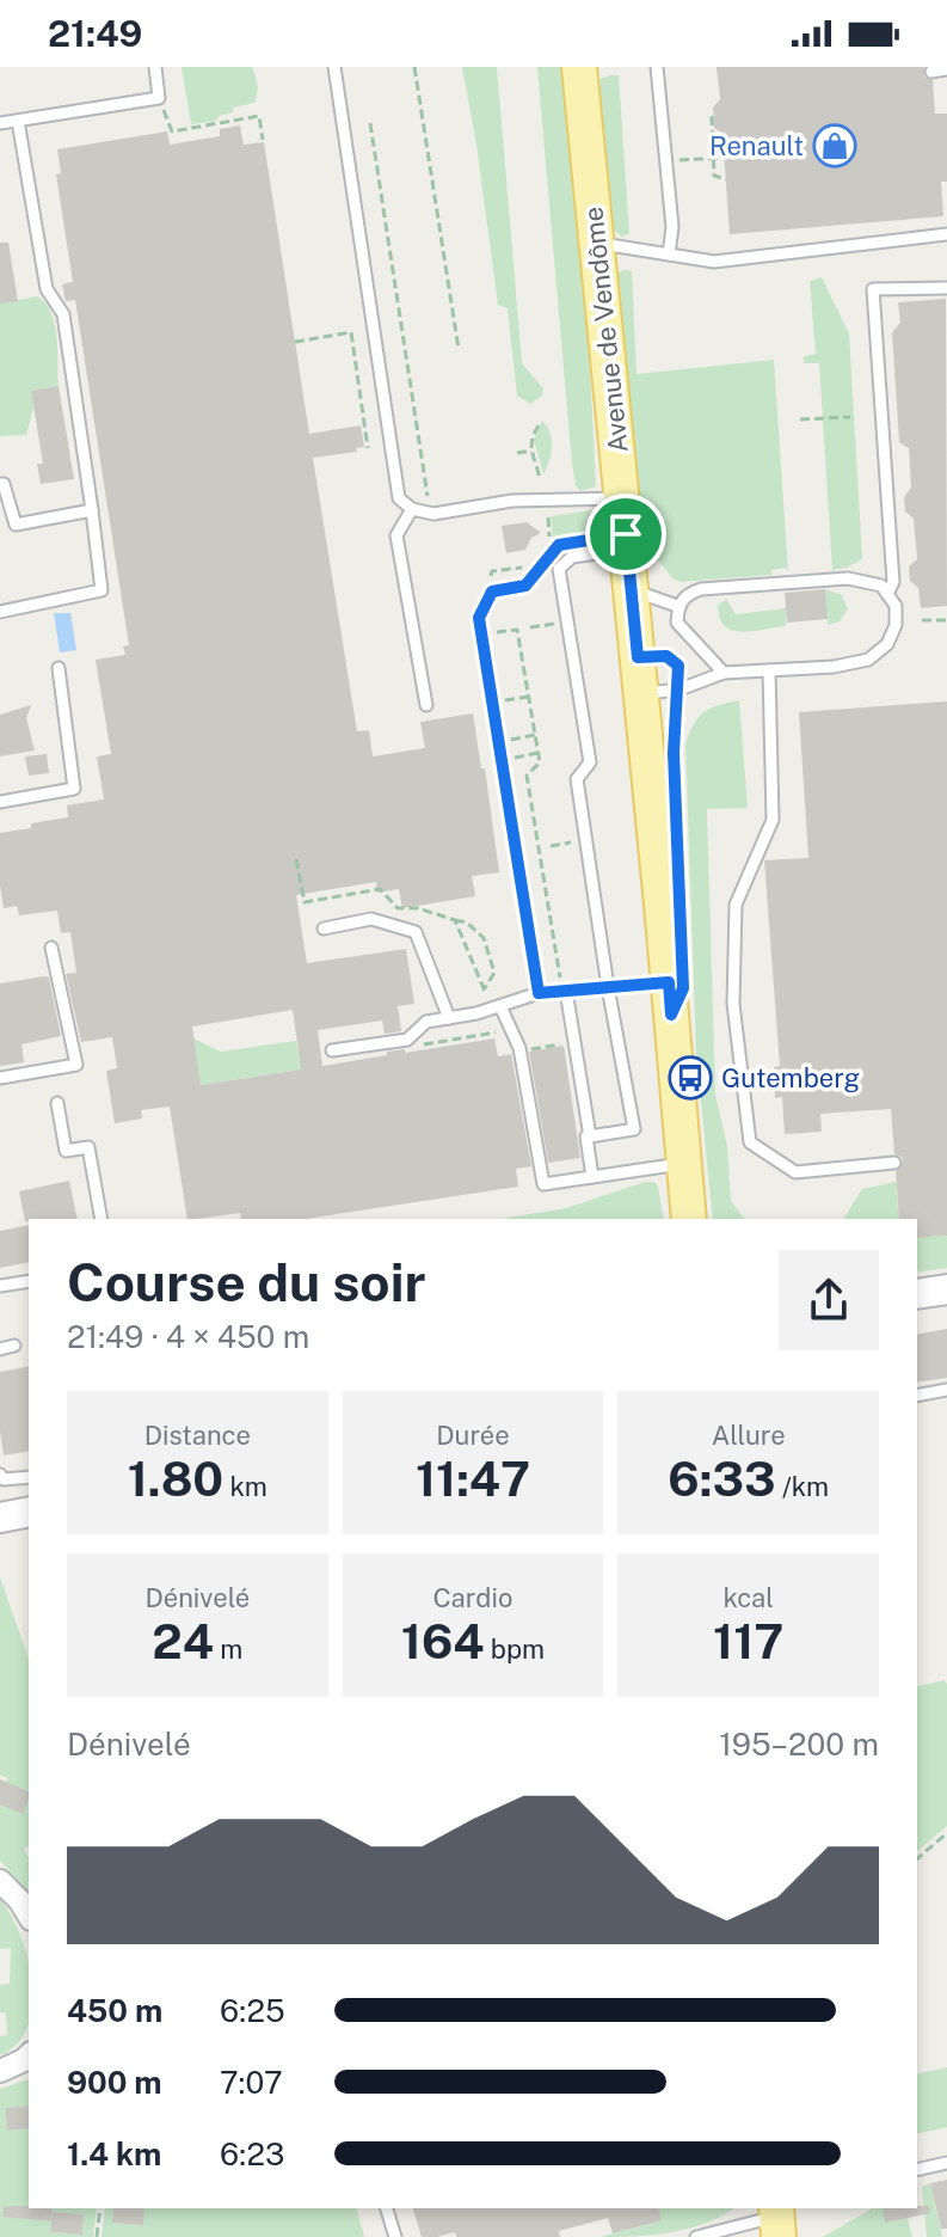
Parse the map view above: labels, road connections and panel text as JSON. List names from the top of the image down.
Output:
{
  "streets": {
    "main road": ["Avenue de Vendôme"]
  },
  "places": {
    "shop": ["Renault"],
    "bus stop": ["Gutemberg"]
  },
  "page": {
    "status": "21:49",
    "heading": ["Course du soir", "21:49 · 4 × 450 m"],
    "stats": [
      ["Distance", "1.80 km"],
      ["Durée", "11:47"],
      ["Allure", "6:33 /km"],
      ["Dénivelé", "24 m"],
      ["Cardio", "164 bpm"],
      ["kcal", "117"]
    ],
    "chart": ["Dénivelé", "195–200 m"],
    "list": [
      {
        "name": "450 m",
        "note": "6:25"
      },
      {
        "name": "900 m",
        "note": "7:07"
      },
      {
        "name": "1.4 km",
        "note": "6:23"
      }
    ]
  }
}
